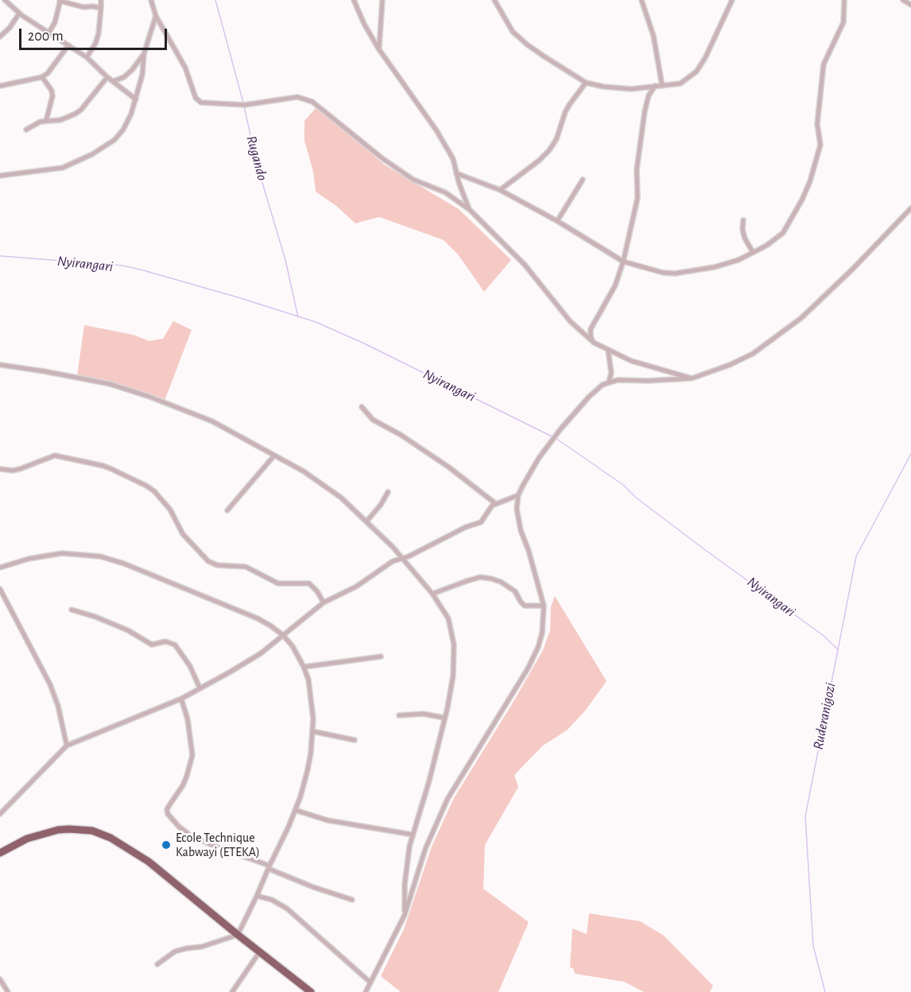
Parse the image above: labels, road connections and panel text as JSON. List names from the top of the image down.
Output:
{
  "water": ["Rugando", "Nyirangari", "Ruderanigozi"],
  "places": ["Ecole Technique Kabwayi (ETEKA)"],
  "scale_bar": "200 m"
}
